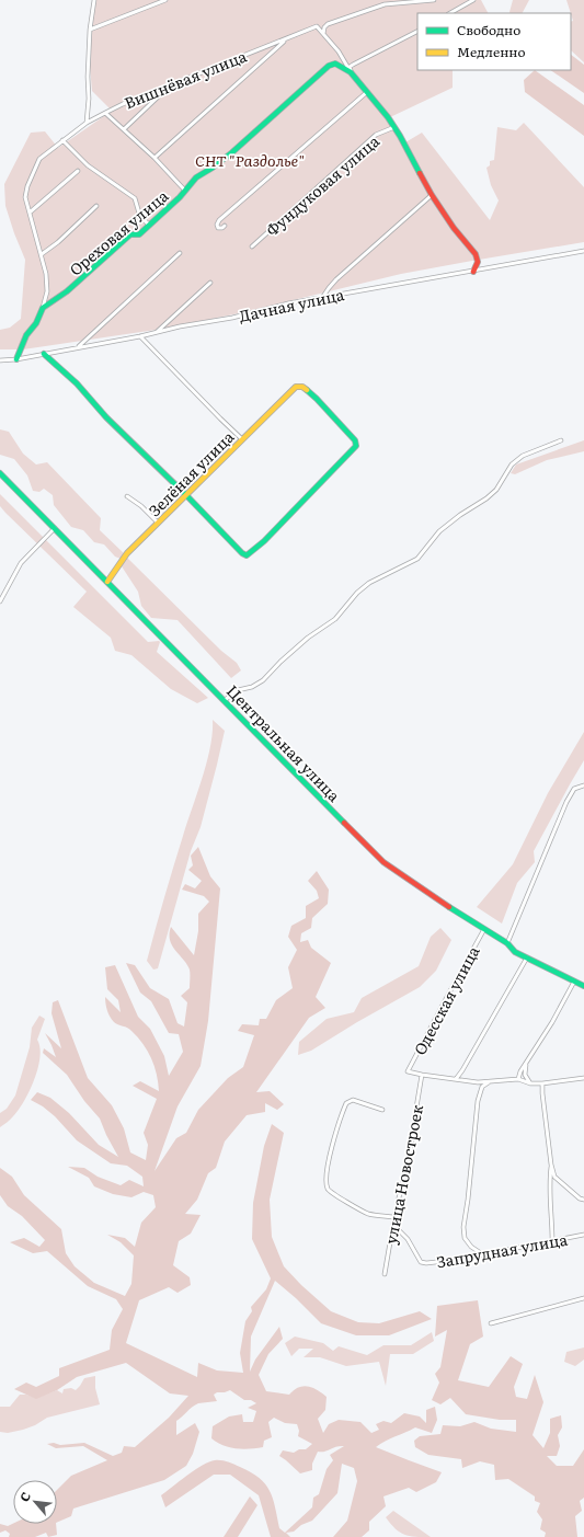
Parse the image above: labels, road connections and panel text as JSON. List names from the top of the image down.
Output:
{
  "streets": {
    "street": [
      "Вишнёвая улица",
      "Фундуковая улица",
      "Ореховая улица",
      "Дачная улица",
      "Зелёная улица",
      "Центральная улица",
      "Одесская улица",
      "улица Новостроек",
      "Запрудная улица"
    ]
  },
  "crossings": [
    ["Вишнёвая улица", "Ореховая улица"],
    ["Ореховая улица", "Дачная улица"],
    ["Зелёная улица", "Центральная улица"],
    ["Центральная улица", "Одесская улица"],
    ["Одесская улица", "улица Новостроек"],
    ["улица Новостроек", "Запрудная улица"]
  ],
  "parks": ["СНТ \"Раздолье\""],
  "legend": ["Свободно", "Медленно"],
  "north": "top left"
}
